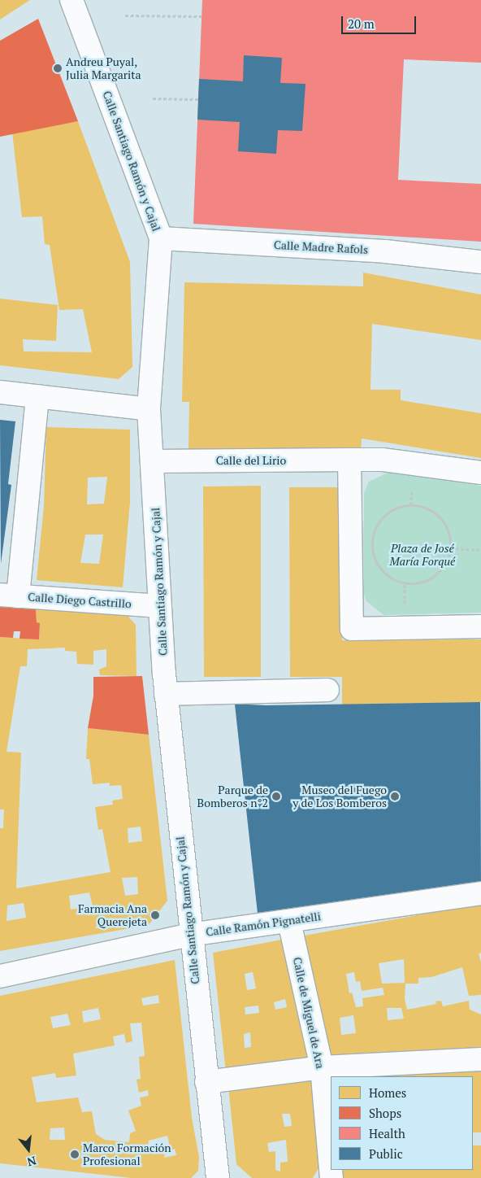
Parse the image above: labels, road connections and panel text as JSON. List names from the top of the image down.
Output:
{
  "streets": {
    "street": [
      "Calle Santiago Ramón y Cajal",
      "Calle Madre Rafols",
      "Calle del Lirio",
      "Calle Diego Castrillo",
      "Calle Ramón Pignatelli",
      "Calle de Miguel de Ara"
    ]
  },
  "crossings": [
    ["Calle Santiago Ramón y Cajal", "Calle Madre Rafols"],
    ["Calle Santiago Ramón y Cajal", "Calle del Lirio"],
    ["Calle Santiago Ramón y Cajal", "Calle Diego Castrillo"],
    ["Calle Santiago Ramón y Cajal", "Calle Ramón Pignatelli"],
    ["Calle Ramón Pignatelli", "Calle de Miguel de Ara"]
  ],
  "parks": ["Plaza de José María Forqué"],
  "places": [
    "Andreu Puyal, Julia Margarita",
    "Parque de Bomberos n°2",
    "Museo del Fuego y de Los Bomberos",
    "Farmacia Ana Querejeta",
    "Marco Formación Profesional"
  ],
  "legend": [
    "Homes",
    "Shops",
    "Health",
    "Public"
  ],
  "scale_bar": "20 m",
  "north": "bottom"
}
